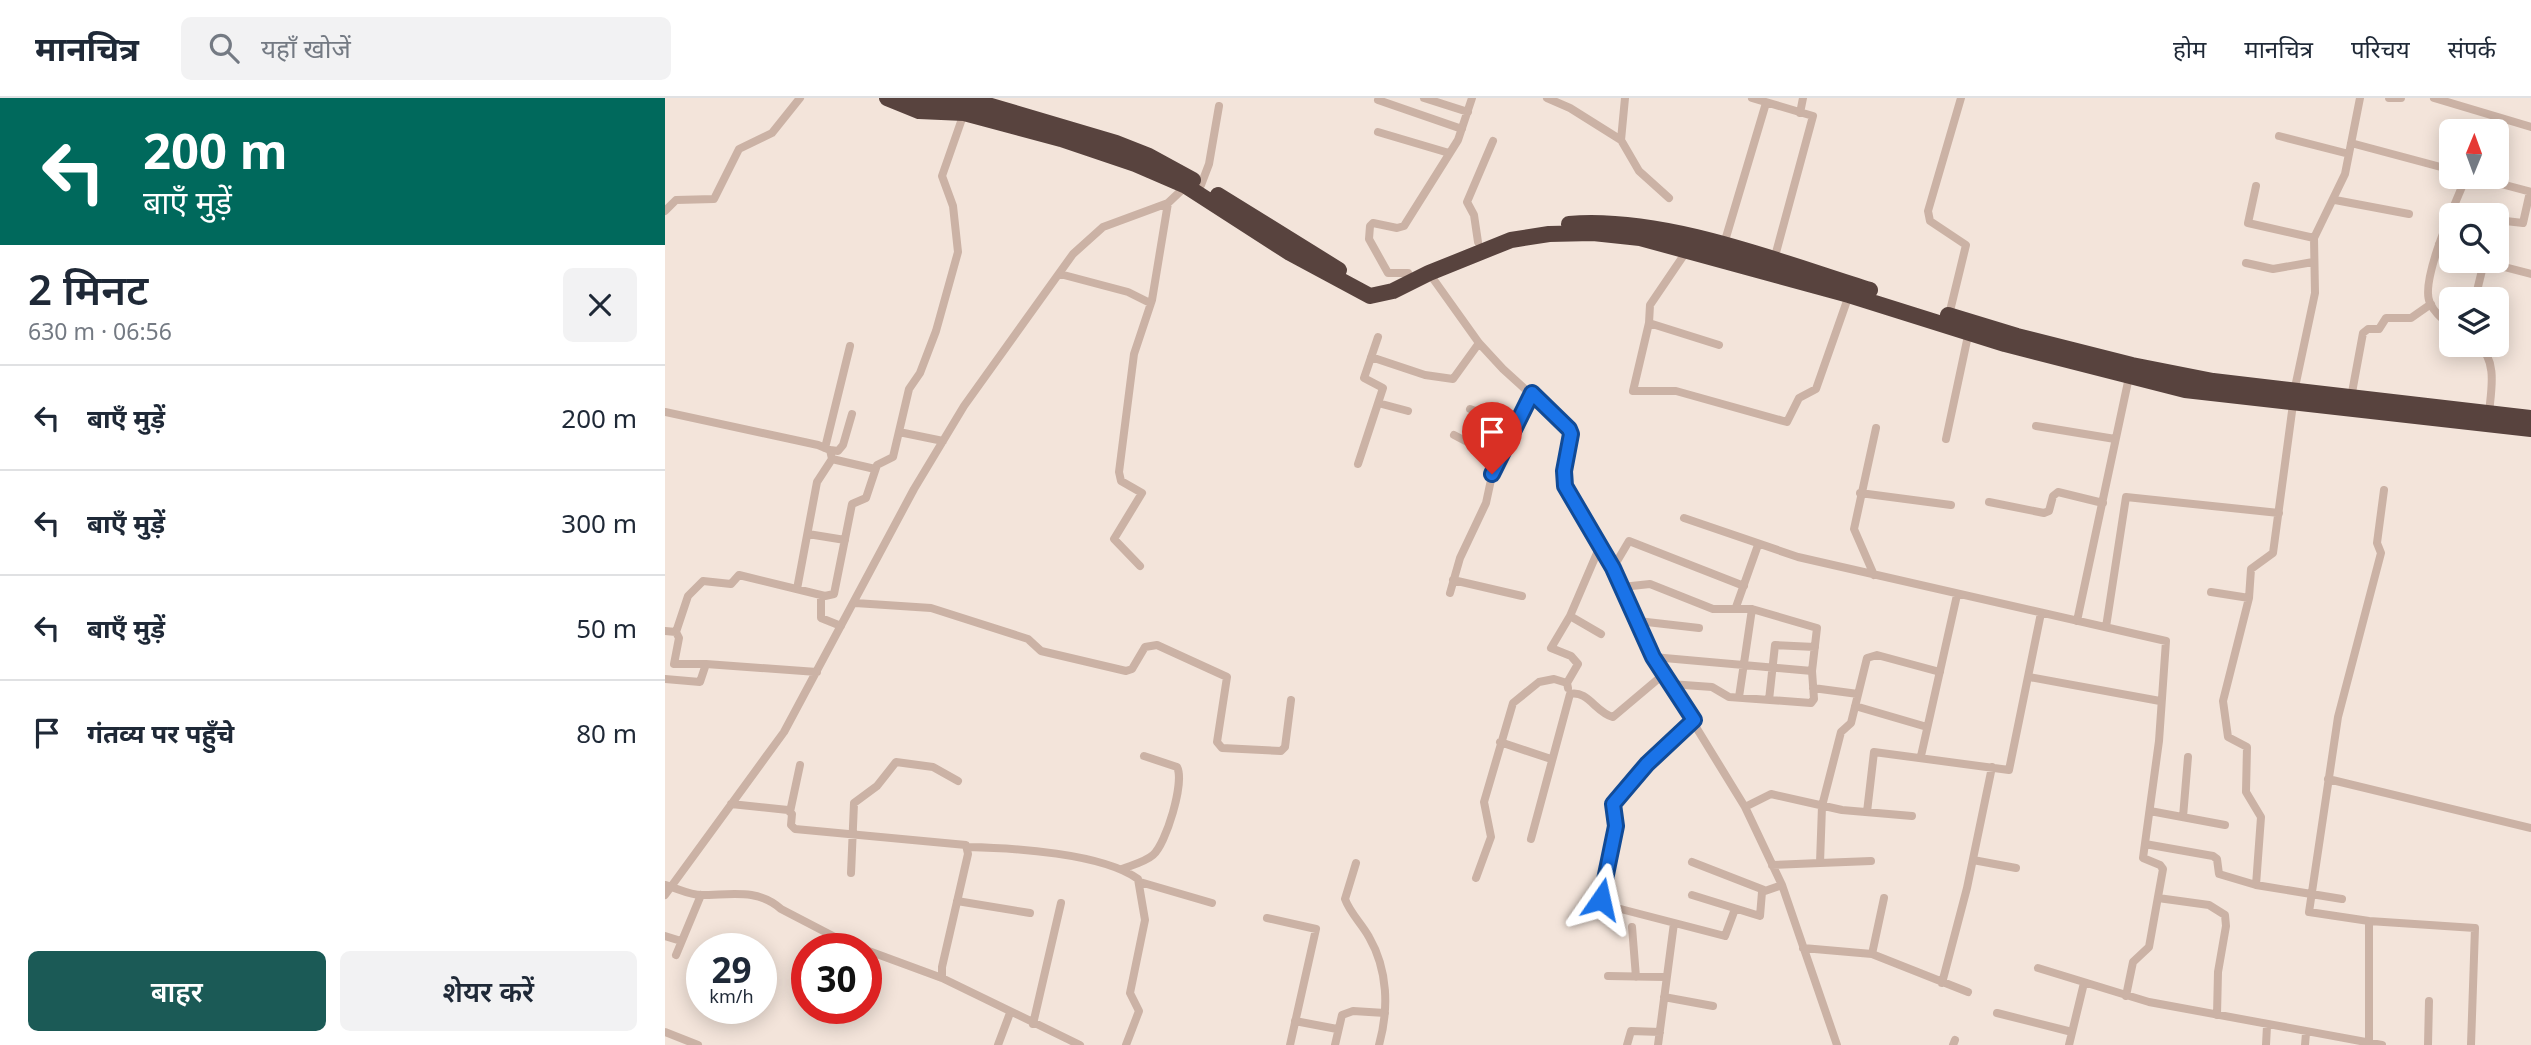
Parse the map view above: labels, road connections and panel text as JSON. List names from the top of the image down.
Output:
{
  "north": "top",
  "page": {
    "header": "मानचित्र",
    "search": "यहाँ खोजें",
    "nav": [
      "होम",
      "मानचित्र",
      "परिचय",
      "संपर्क"
    ],
    "turn": ["200 m", "बाएँ मुड़ें"],
    "heading": ["2 मिनट", "630 m · 06:56"],
    "list": [
      {
        "name": "बाएँ मुड़ें",
        "value": "200 m"
      },
      {
        "name": "बाएँ मुड़ें",
        "value": "300 m"
      },
      {
        "name": "बाएँ मुड़ें",
        "value": "50 m"
      },
      {
        "name": "गंतव्य पर पहुँचे",
        "value": "80 m"
      }
    ],
    "speed": "29 km/h",
    "limit": "30",
    "buttons": ["बाहर", "शेयर करें"]
  }
}
